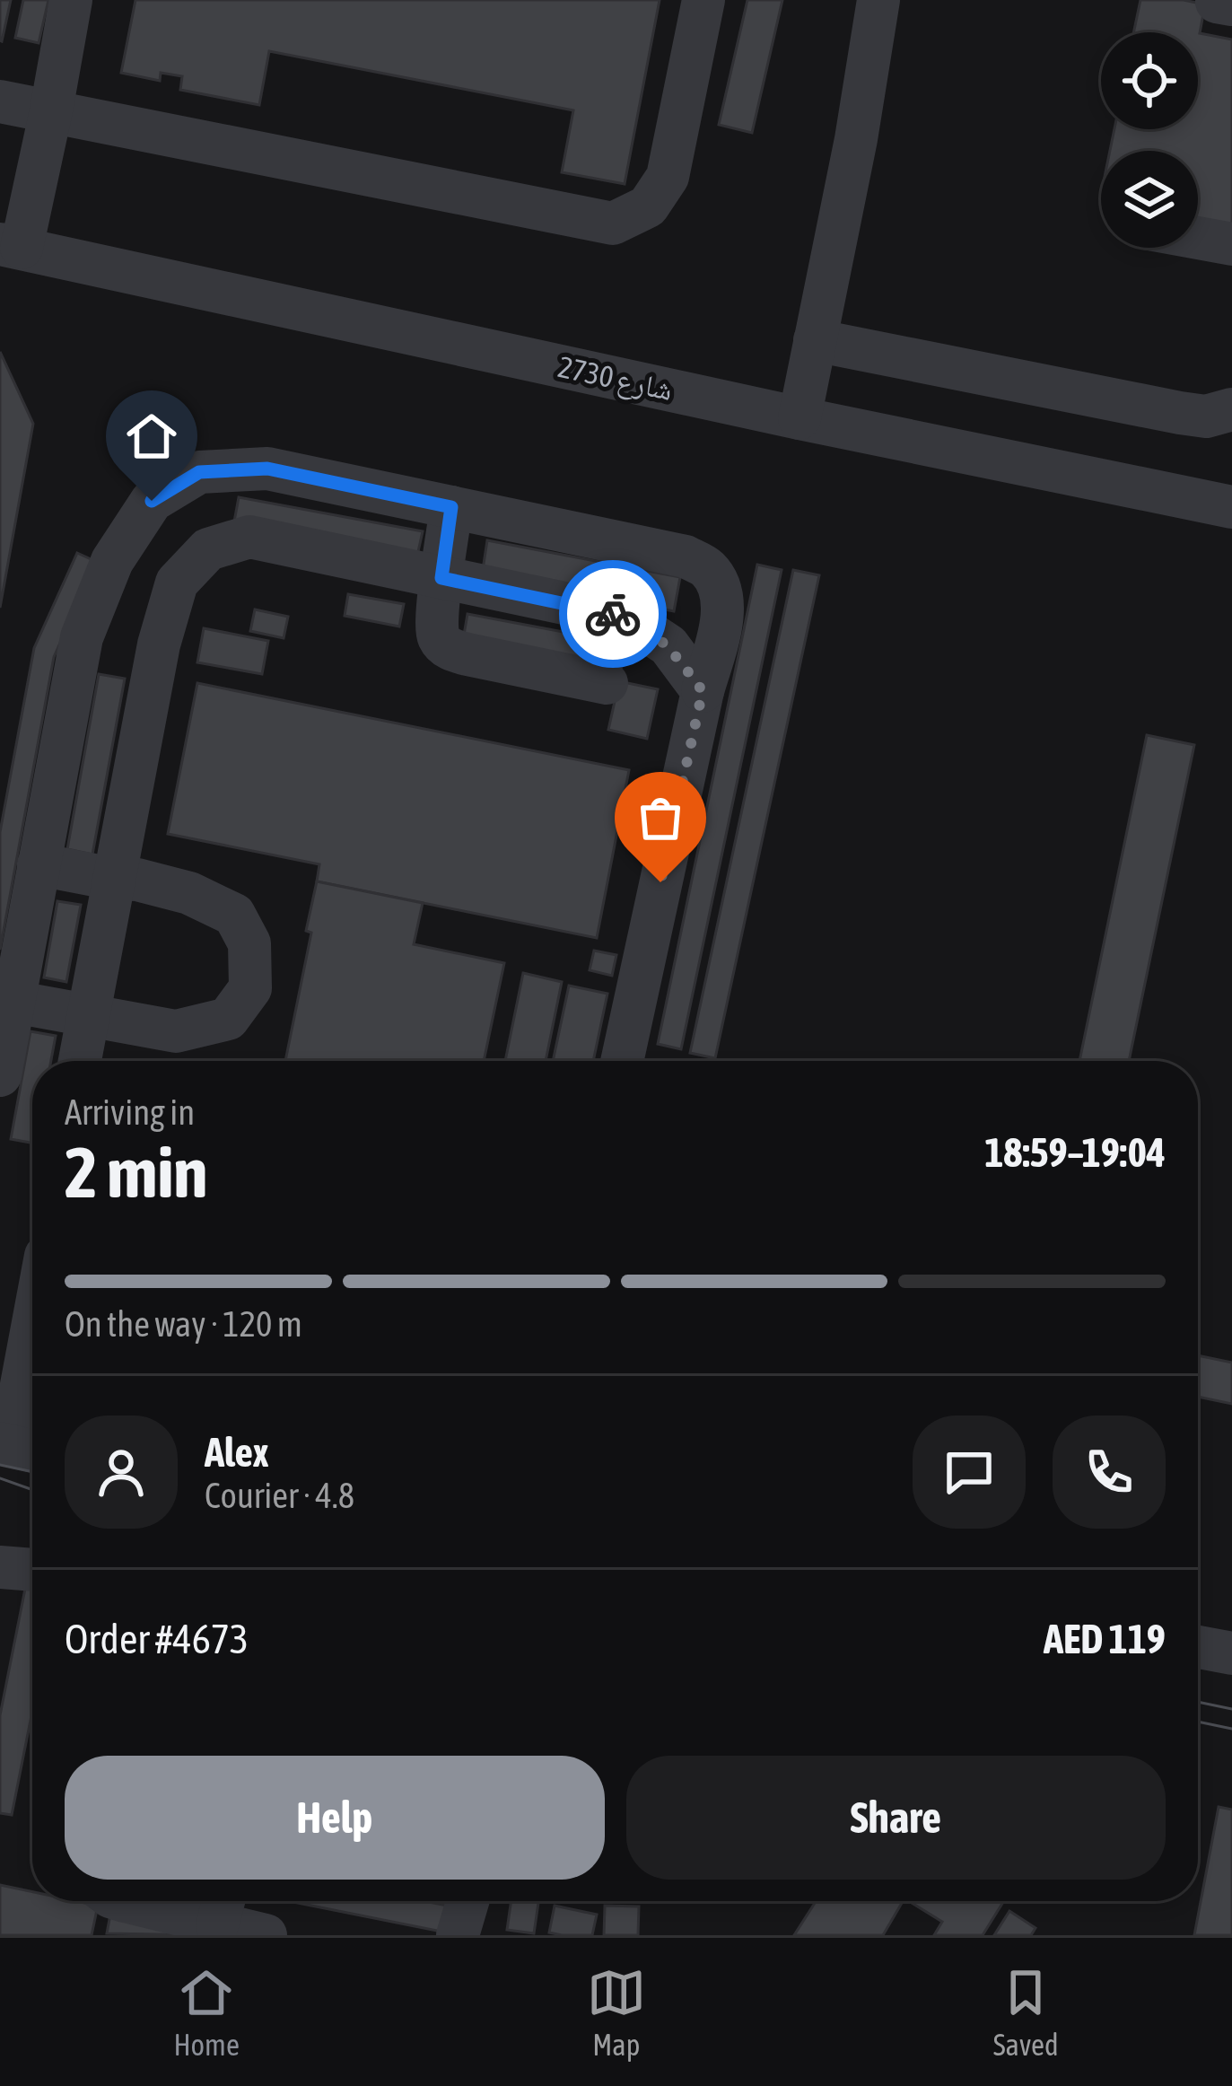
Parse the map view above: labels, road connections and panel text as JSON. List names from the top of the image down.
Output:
{
  "streets": {
    "street": ["شارع 2730"]
  },
  "page": {
    "heading": ["2 min", "Arriving in", "18:59–19:04"],
    "panel": [
      "Alex",
      "Courier · 4.8",
      "Order #4673",
      "AED 119"
    ],
    "bar": "On the way · 120 m",
    "buttons": ["Help", "Share"],
    "tabs": ["Home", "Map", "Saved"]
  }
}
